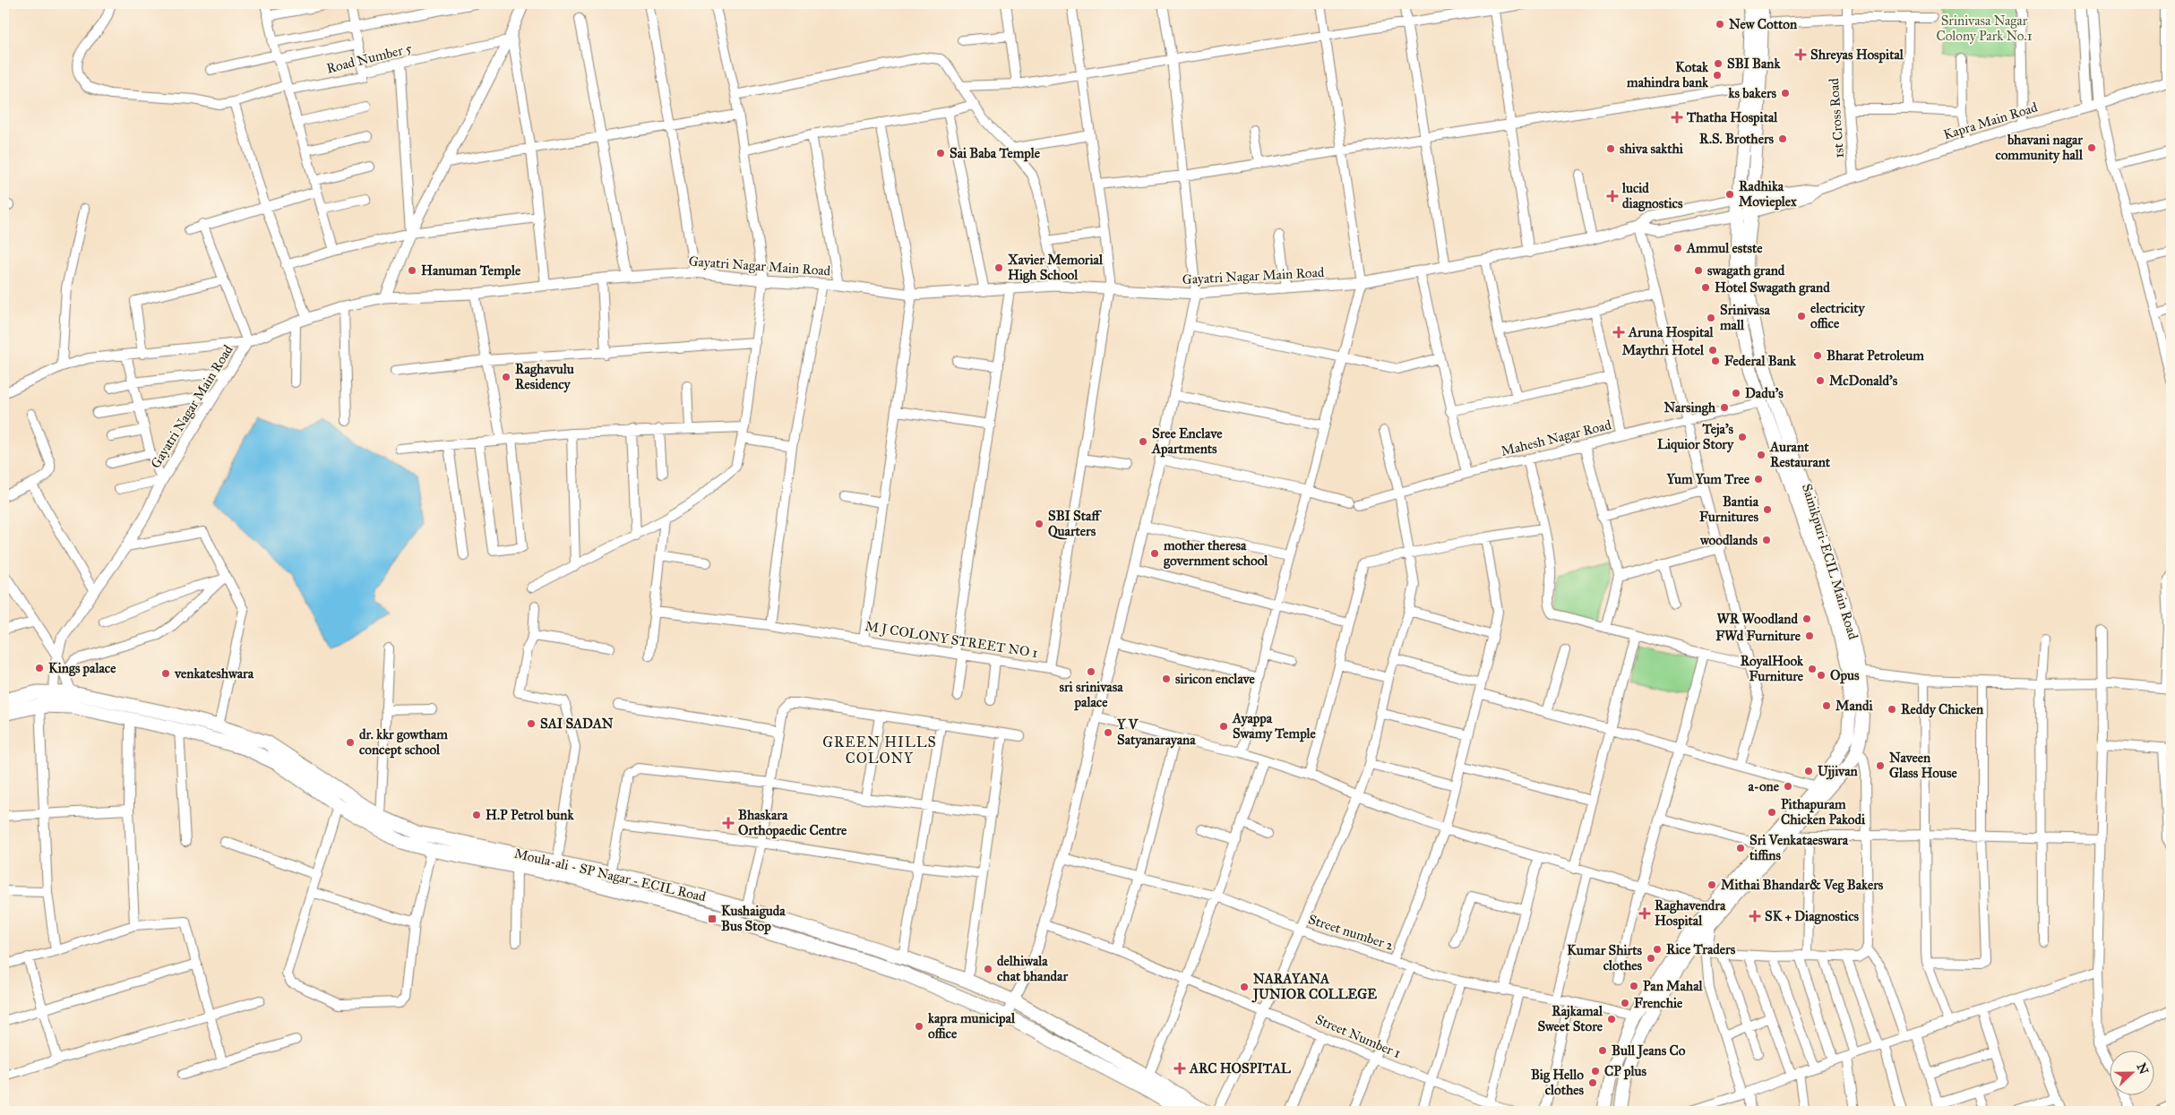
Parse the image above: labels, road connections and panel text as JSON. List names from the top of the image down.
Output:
{
  "streets": {
    "main road": ["Sainikpuri-ECIL Main Road", "Moula-ali - SP Nagar - ECIL Road"],
    "street": [
      "Road Number 5",
      "1st Cross Road",
      "Kapra Main Road",
      "Gayatri Nagar Main Road",
      "Mahesh Nagar Road",
      "M J COLONY STREET NO 1",
      "Street number 2",
      "Street Number 1"
    ]
  },
  "crossings": [
    ["1st Cross Road", "Kapra Main Road"],
    ["Kapra Main Road", "Gayatri Nagar Main Road"],
    ["Kapra Main Road", "Sainikpuri-ECIL Main Road"],
    ["Gayatri Nagar Main Road", "Sainikpuri-ECIL Main Road"],
    ["Gayatri Nagar Main Road", "M J COLONY STREET NO 1"],
    ["Gayatri Nagar Main Road", "Moula-ali - SP Nagar - ECIL Road"],
    ["Mahesh Nagar Road", "Sainikpuri-ECIL Main Road"],
    ["Sainikpuri-ECIL Main Road", "Street number 2"]
  ],
  "districts": ["GREEN HILLS COLONY"],
  "parks": ["Srinivasa Nagar Colony Park No.1"],
  "places": {
    "other": [
      "New Cotton",
      "SBI Bank",
      "Kotak mahindra bank",
      "ks bakers",
      "R.S. Brothers",
      "bhavani nagar community hall",
      "shiva sakthi",
      "Sai Baba Temple",
      "Radhika Movieplex",
      "Ammul estste",
      "Xavier Memorial High School",
      "Hanuman Temple",
      "swagath grand",
      "Hotel Swagath grand",
      "electricity office",
      "Srinivasa mall",
      "Maythri Hotel",
      "Bharat Petroleum",
      "Federal Bank",
      "Raghavulu Residency",
      "McDonald's",
      "Dadu's",
      "Narsingh",
      "Teja's Liquior Story",
      "Sree Enclave Apartments",
      "Aurant Restaurant",
      "Yum Yum Tree",
      "Bantia Furnitures",
      "SBI Staff Quarters",
      "woodlands",
      "mother theresa government school",
      "WR Woodland",
      "FWd Furniture",
      "Kings palace",
      "RoyalHook Furniture",
      "sri srinivasa palace",
      "venkateshwara",
      "Opus",
      "siricon enclave",
      "Mandi",
      "Reddy Chicken",
      "SAI SADAN",
      "Ayappa Swamy Temple",
      "Y V Satyanarayana",
      "dr. kkr gowtham concept school",
      "Naveen Glass House",
      "Ujjivan",
      "a-one",
      "Pithapuram Chicken Pakodi",
      "H.P Petrol bunk",
      "Sri Venkataeswara tiffins",
      "Mithai Bhandar& Veg Bakers",
      "Rice Traders",
      "Kumar Shirts clothes",
      "delhiwala chat bhandar",
      "Pan Mahal",
      "NARAYANA JUNIOR COLLEGE",
      "Frenchie",
      "Rajkamal Sweet Store",
      "kapra municipal office",
      "Bull Jeans Co",
      "CP plus",
      "Big Hello clothes"
    ],
    "health": [
      "Shreyas Hospital",
      "Thatha Hospital",
      "lucid diagnostics",
      "Aruna Hospital",
      "Bhaskara Orthopaedic Centre",
      "Raghavendra Hospital",
      "SK + Diagnostics",
      "ARC HOSPITAL"
    ],
    "transit": ["Kushaiguda Bus Stop"]
  },
  "north": "right"
}
